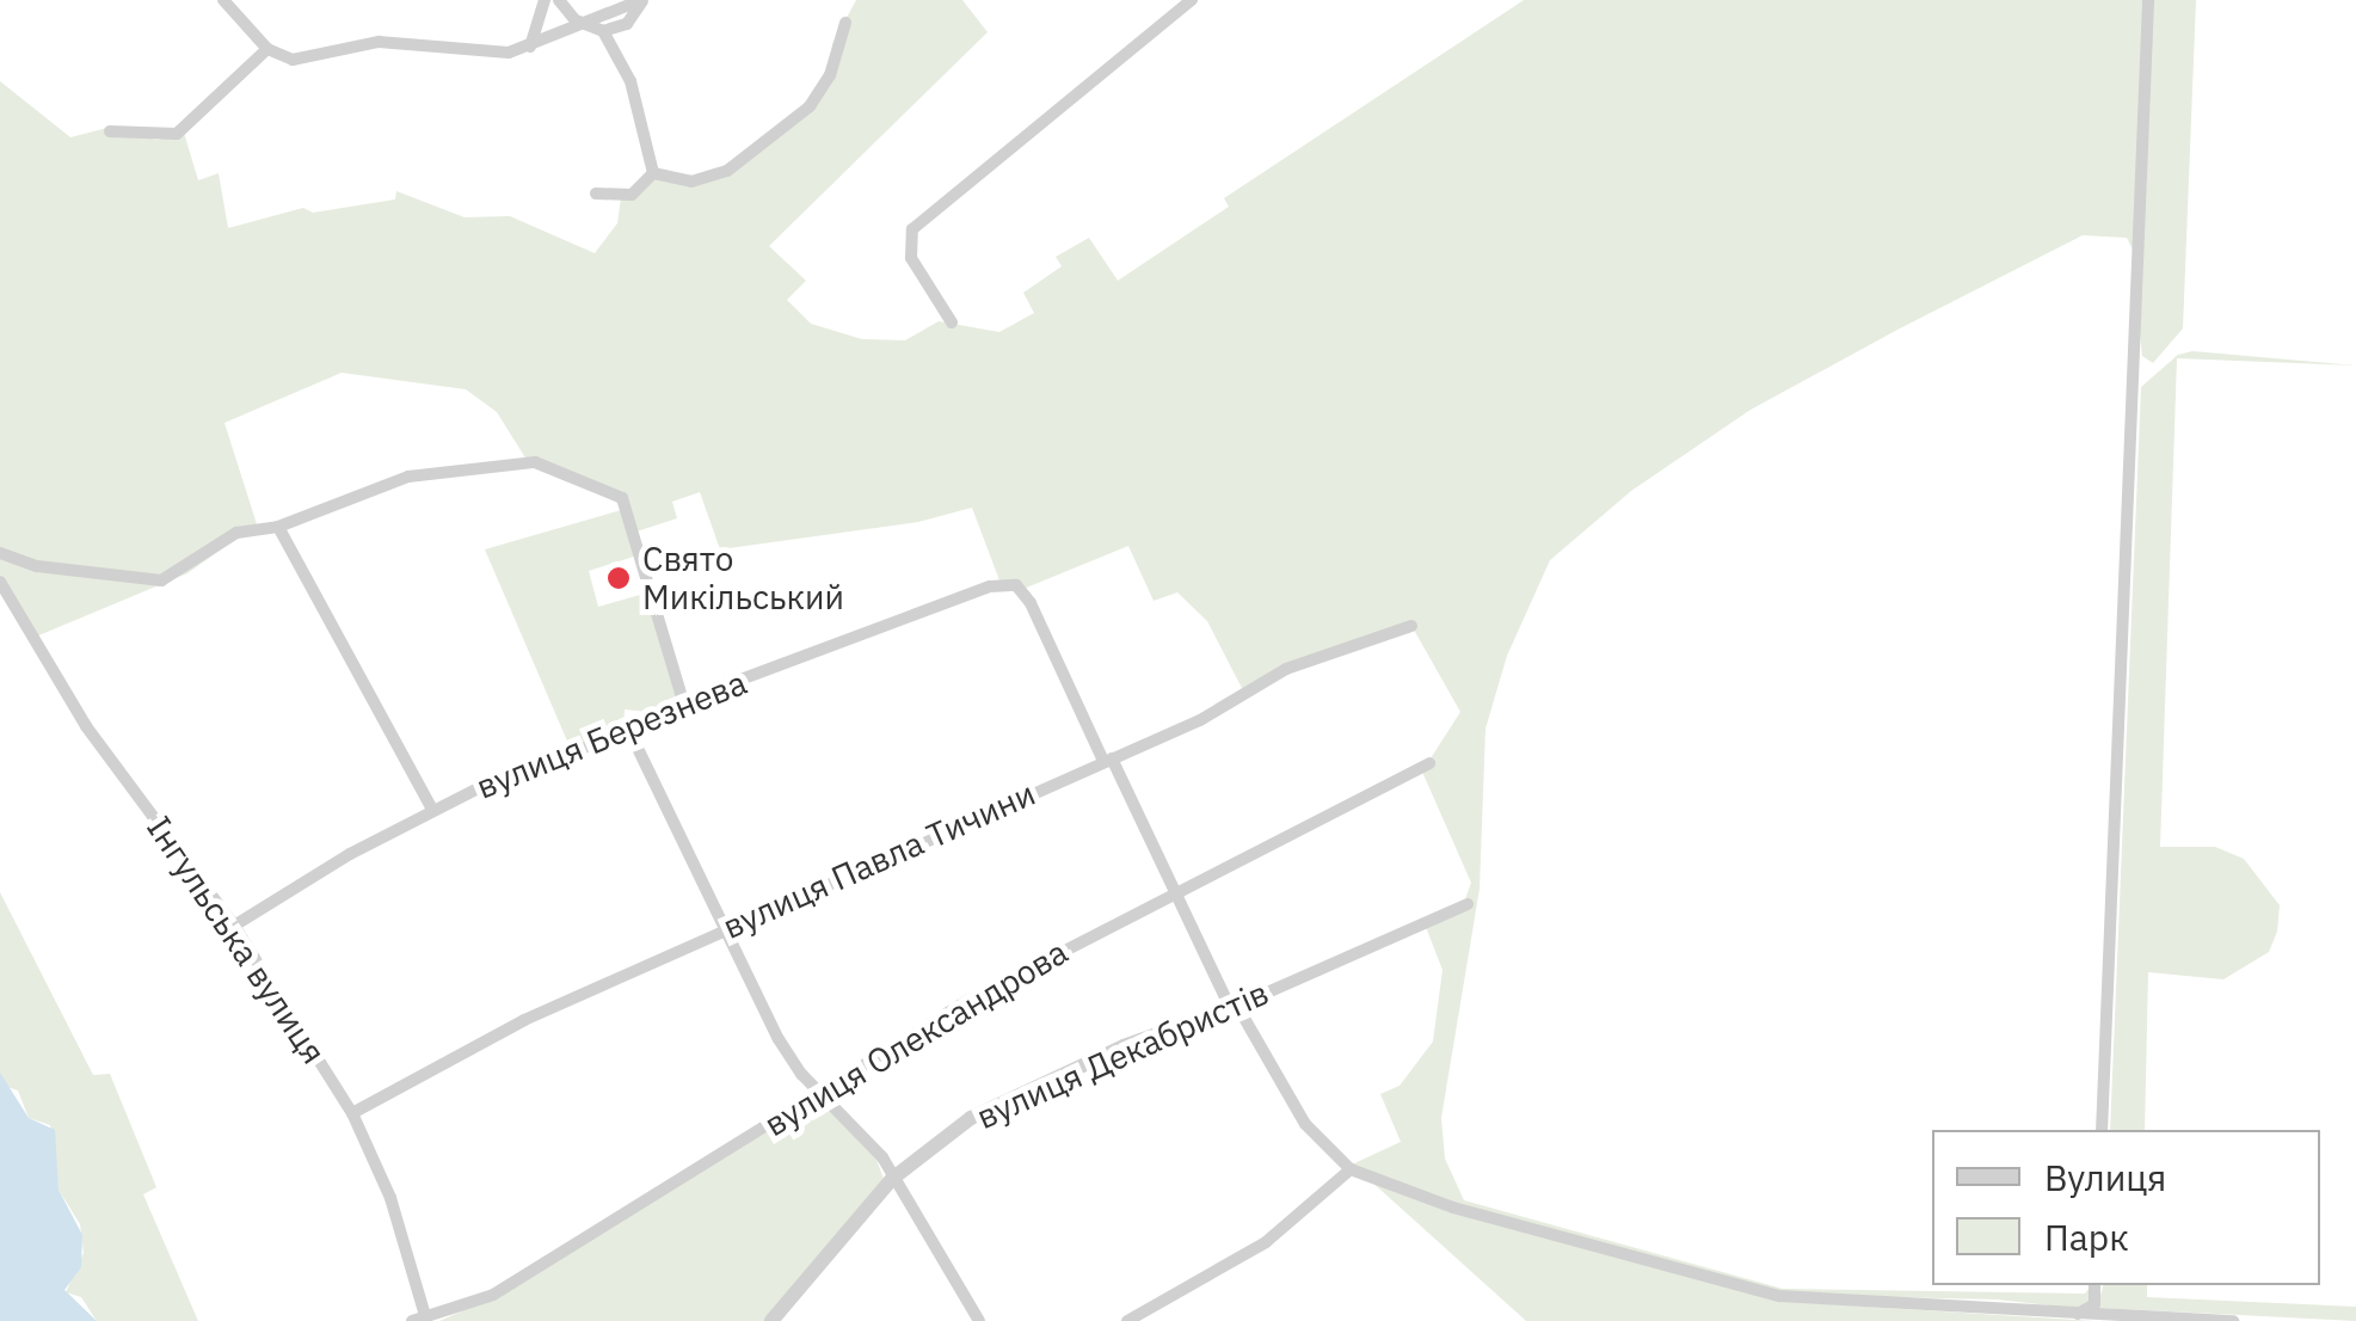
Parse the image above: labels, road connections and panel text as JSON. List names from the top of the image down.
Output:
{
  "streets": {
    "street": [
      "вулиця Березнева",
      "вулиця Павла Тичини",
      "Інгульська вулиця",
      "вулиця Олександрова",
      "вулиця Декабристів"
    ]
  },
  "crossings": [
    ["вулиця Березнева", "вулиця Павла Тичини"],
    ["вулиця Березнева", "Інгульська вулиця"],
    ["вулиця Павла Тичини", "Інгульська вулиця"],
    ["Інгульська вулиця", "вулиця Олександрова"]
  ],
  "places": ["Свято Микільський"],
  "legend": ["Вулиця", "Парк"]
}
